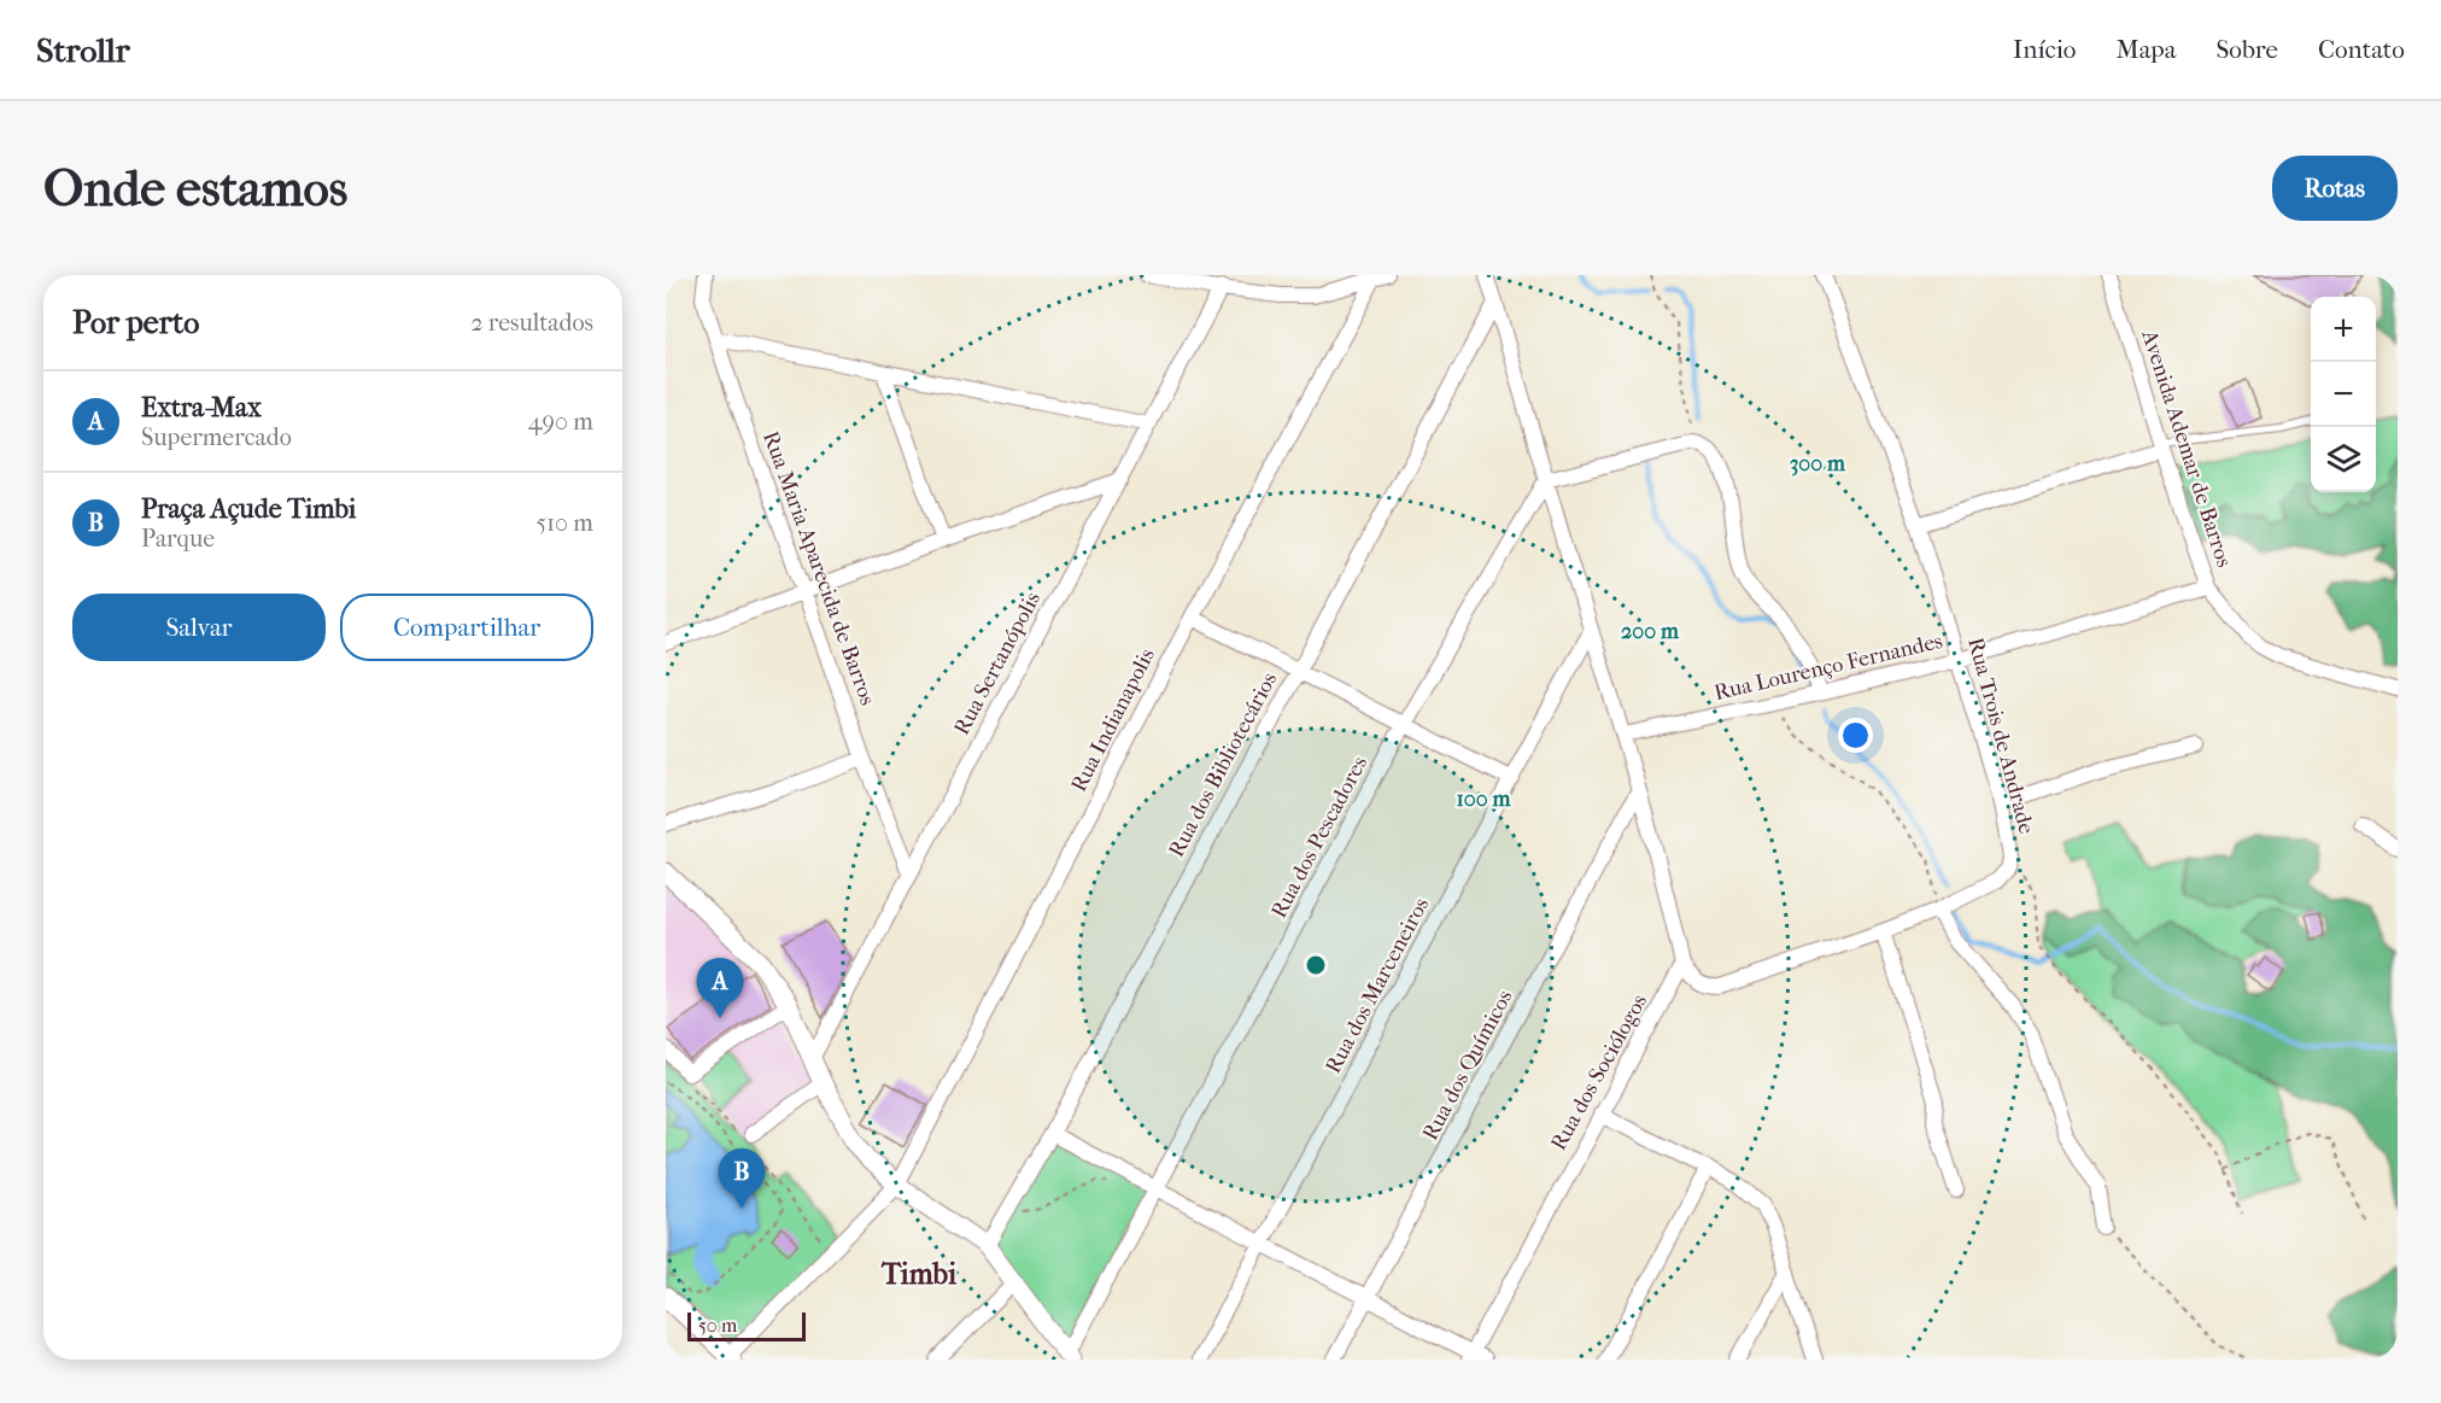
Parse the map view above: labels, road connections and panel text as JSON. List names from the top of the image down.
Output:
{
  "streets": {
    "street": [
      "Avenida Ademar de Barros",
      "Rua Maria Aparecida de Barros",
      "Rua Sertanópolis",
      "Rua Lourenço Fernandes",
      "Rua Indianapolis",
      "Rua Trois de Andrade",
      "Rua dos Bibliotecários",
      "Rua dos Pescadores",
      "Rua dos Marceneiros",
      "Rua dos Químicos",
      "Rua dos Sociólogos"
    ]
  },
  "crossings": [
    ["Avenida Ademar de Barros", "Rua Lourenço Fernandes"],
    ["Rua Maria Aparecida de Barros", "Rua Sertanópolis"],
    ["Rua Lourenço Fernandes", "Rua Trois de Andrade"],
    ["Rua Trois de Andrade", "Rua dos Sociólogos"]
  ],
  "districts": ["Timbi"],
  "scale_bar": "50 m",
  "page": {
    "header": "Strollr",
    "nav": [
      "Início",
      "Mapa",
      "Sobre",
      "Contato"
    ],
    "buttons": [
      "Rotas",
      ["Salvar", "Compartilhar"]
    ],
    "title": "Onde estamos",
    "heading": ["Por perto", "2 resultados"],
    "map_buttons": ["+", "−"],
    "list": [
      {
        "mark": "A",
        "name": "Extra-Max",
        "note": "Supermercado",
        "value": "490 m"
      },
      {
        "mark": "B",
        "name": "Praça Açude Timbi",
        "note": "Parque",
        "value": "510 m"
      }
    ],
    "pins": ["A", "B"],
    "scale": "50 m"
  },
  "rings": ["300 m", "200 m", "100 m"]
}
